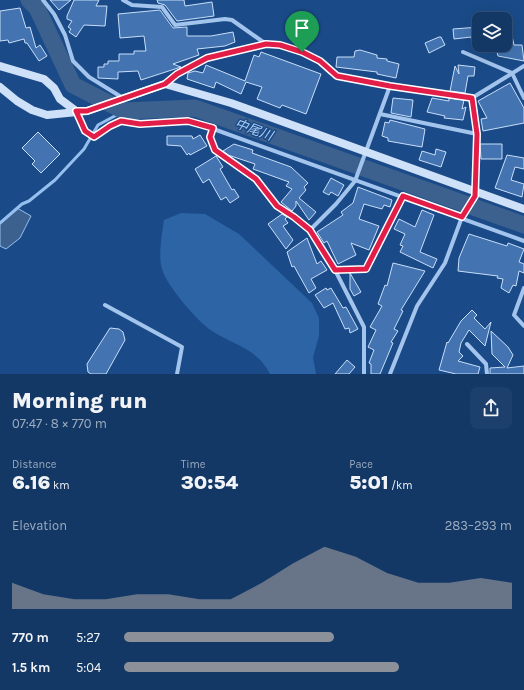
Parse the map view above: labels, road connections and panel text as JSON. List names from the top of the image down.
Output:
{
  "water": ["中尾川"],
  "page": {
    "heading": ["Morning run", "07:47 · 8 × 770 m"],
    "stats": [
      ["Distance", "6.16 km"],
      ["Time", "30:54"],
      ["Pace", "5:01 /km"]
    ],
    "chart": ["Elevation", "283–293 m"],
    "list": [
      {
        "name": "770 m",
        "note": "5:27"
      },
      {
        "name": "1.5 km",
        "note": "5:04"
      }
    ]
  }
}
